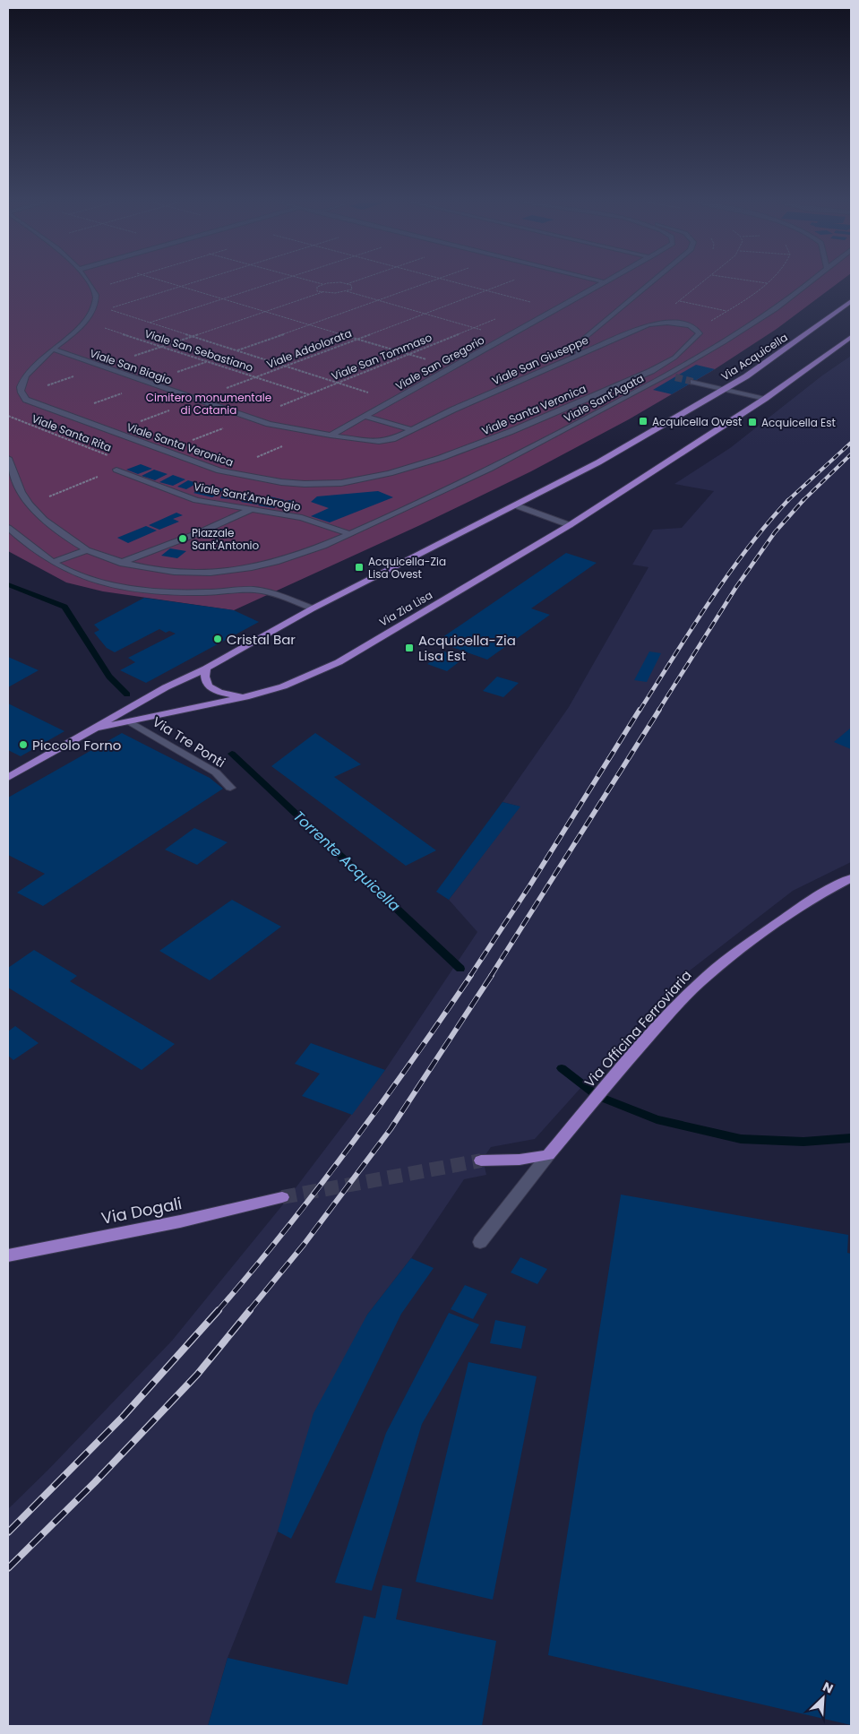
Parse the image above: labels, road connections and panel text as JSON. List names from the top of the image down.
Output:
{
  "streets": {
    "main road": [
      "Via Acquicella",
      "Via Zia Lisa",
      "Via Officina Ferroviaria",
      "Via Dogali"
    ],
    "street": [
      "Viale San Giuseppe",
      "Viale San Gregorio",
      "Viale San Biagio",
      "Viale Sant'Agata",
      "Viale Santa Veronica",
      "Viale Sant'Ambrogio",
      "Via Tre Ponti"
    ],
    "path": [
      "Viale Addolorata",
      "Viale San Sebastiano",
      "Viale San Tommaso",
      "Viale Santa Rita"
    ]
  },
  "crossings": [
    ["Viale Addolorata", "Viale San Sebastiano"],
    ["Viale Addolorata", "Viale San Biagio"],
    ["Viale San Sebastiano", "Viale San Tommaso"],
    ["Viale San Tommaso", "Viale San Biagio"],
    ["Via Acquicella", "Via Zia Lisa"],
    ["Viale San Giuseppe", "Viale San Gregorio"],
    ["Viale San Giuseppe", "Viale San Biagio"],
    ["Viale San Gregorio", "Viale San Biagio"],
    ["Viale Sant'Agata", "Viale Sant'Ambrogio"],
    ["Viale Santa Rita", "Viale Sant'Ambrogio"],
    ["Via Zia Lisa", "Via Tre Ponti"]
  ],
  "water": ["Torrente Acquicella"],
  "parks": ["Cimitero monumentale di Catania"],
  "places": {
    "transit": [
      "Acquicella Ovest",
      "Acquicella Est",
      "Acquicella-Zia Lisa Ovest",
      "Acquicella-Zia Lisa Est"
    ],
    "other": ["Piazzale Sant'Antonio", "Cristal Bar", "Piccolo Forno"]
  },
  "north": "top right"
}
